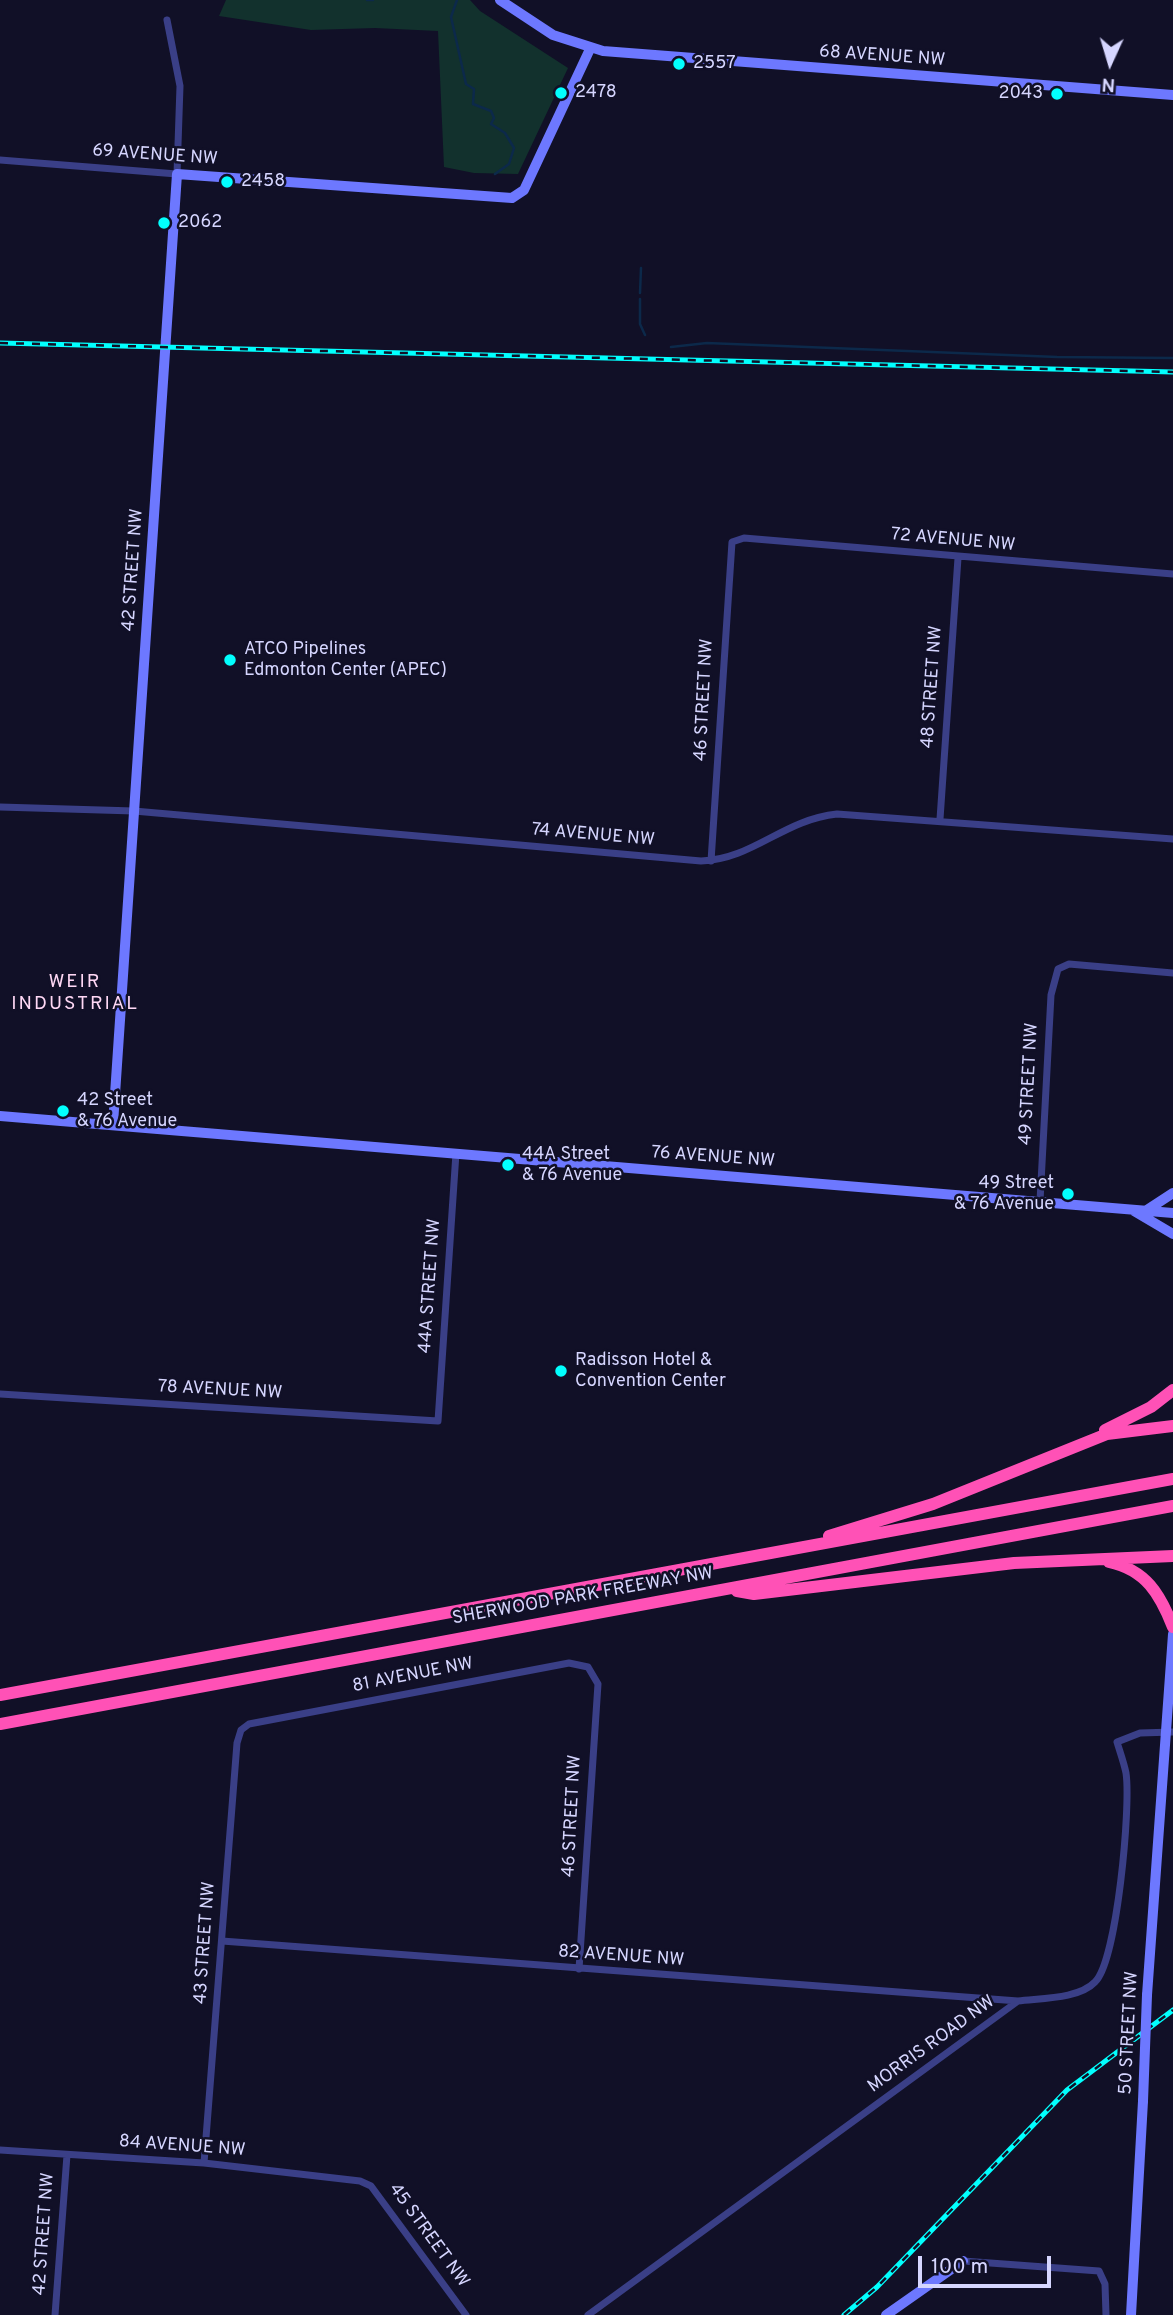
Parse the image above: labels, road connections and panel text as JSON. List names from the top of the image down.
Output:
{
  "streets": {
    "highway": ["SHERWOOD PARK FREEWAY NW"],
    "street": [
      "68 AVENUE NW",
      "69 AVENUE NW",
      "72 AVENUE NW",
      "42 STREET NW",
      "48 STREET NW",
      "46 STREET NW",
      "74 AVENUE NW",
      "49 STREET NW",
      "76 AVENUE NW",
      "44A STREET NW",
      "78 AVENUE NW",
      "81 AVENUE NW",
      "43 STREET NW",
      "82 AVENUE NW",
      "50 STREET NW",
      "MORRIS ROAD NW",
      "84 AVENUE NW",
      "45 STREET NW"
    ]
  },
  "crossings": [
    ["68 AVENUE NW", "69 AVENUE NW"],
    ["69 AVENUE NW", "42 STREET NW"],
    ["72 AVENUE NW", "48 STREET NW"],
    ["72 AVENUE NW", "46 STREET NW"],
    ["42 STREET NW", "74 AVENUE NW"],
    ["42 STREET NW", "76 AVENUE NW"],
    ["42 STREET NW", "84 AVENUE NW"],
    ["48 STREET NW", "74 AVENUE NW"],
    ["46 STREET NW", "74 AVENUE NW"],
    ["46 STREET NW", "81 AVENUE NW"],
    ["46 STREET NW", "82 AVENUE NW"],
    ["49 STREET NW", "76 AVENUE NW"],
    ["76 AVENUE NW", "44A STREET NW"],
    ["44A STREET NW", "78 AVENUE NW"],
    ["81 AVENUE NW", "43 STREET NW"],
    ["43 STREET NW", "82 AVENUE NW"],
    ["43 STREET NW", "84 AVENUE NW"],
    ["82 AVENUE NW", "MORRIS ROAD NW"],
    ["50 STREET NW", "MORRIS ROAD NW"],
    ["84 AVENUE NW", "45 STREET NW"]
  ],
  "districts": ["WEIR INDUSTRIAL"],
  "places": [
    "2557",
    "2478",
    "2043",
    "2458",
    "2062",
    "ATCO Pipelines Edmonton Center (APEC)",
    "42 Street & 76 Avenue",
    "44A Street & 76 Avenue",
    "49 Street & 76 Avenue",
    "Radisson Hotel & Convention Center"
  ],
  "scale_bar": "100 m",
  "north": "bottom"
}
